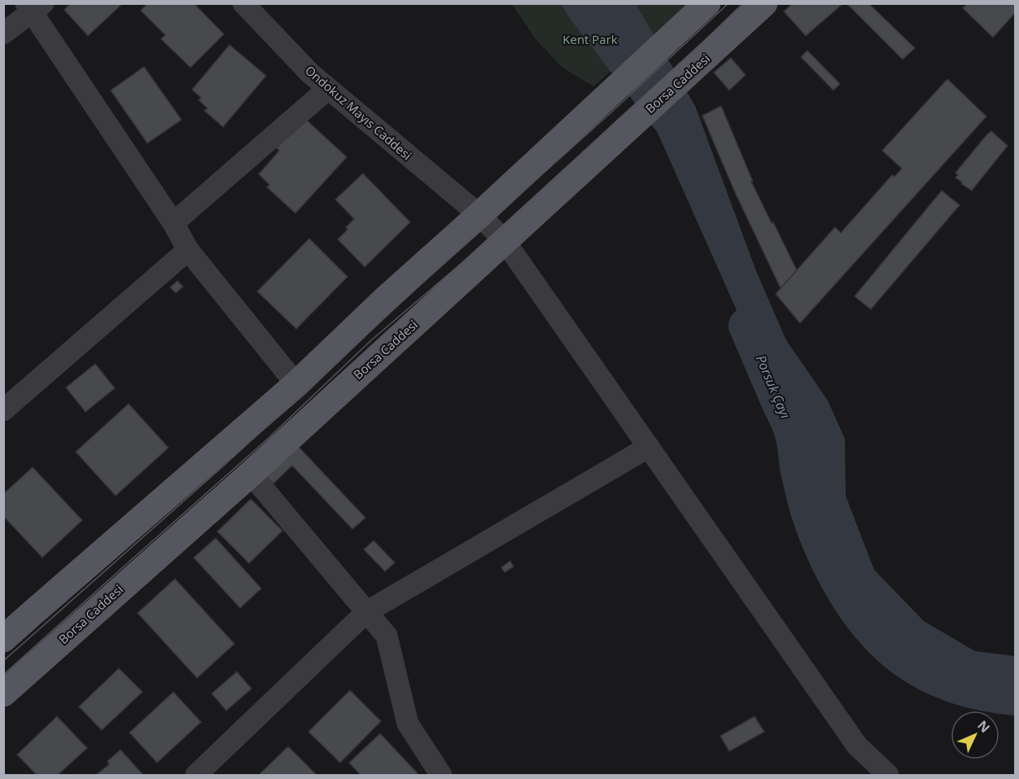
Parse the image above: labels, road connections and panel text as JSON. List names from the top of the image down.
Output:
{
  "streets": {
    "main road": ["Borsa Caddesi"],
    "street": ["Ondokuz Mayıs Caddesi"]
  },
  "crossings": [
    ["Borsa Caddesi", "Ondokuz Mayıs Caddesi"]
  ],
  "water": ["Porsuk Çayı"],
  "parks": ["Kent Park"],
  "north": "top right"
}
